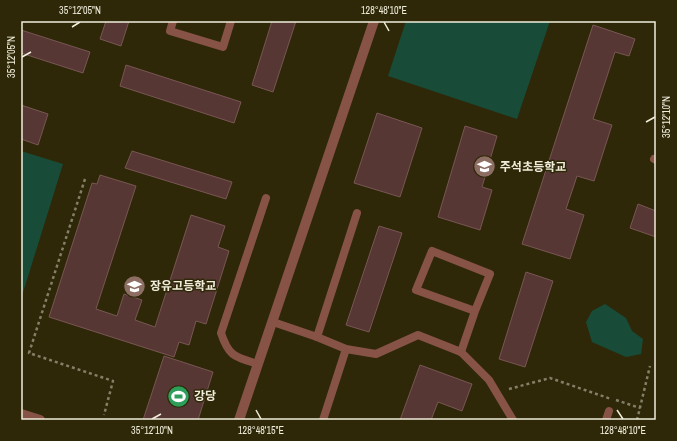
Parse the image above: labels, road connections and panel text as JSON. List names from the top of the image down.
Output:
{
  "places": {
    "school or university": ["주석초등학교", "장유고등학교"],
    "sports": ["강당"]
  },
  "coordinates": [
    "35°12'05\"N",
    "128°48'10\"E",
    "35°12'10\"N",
    "128°48'15\"E"
  ]
}
